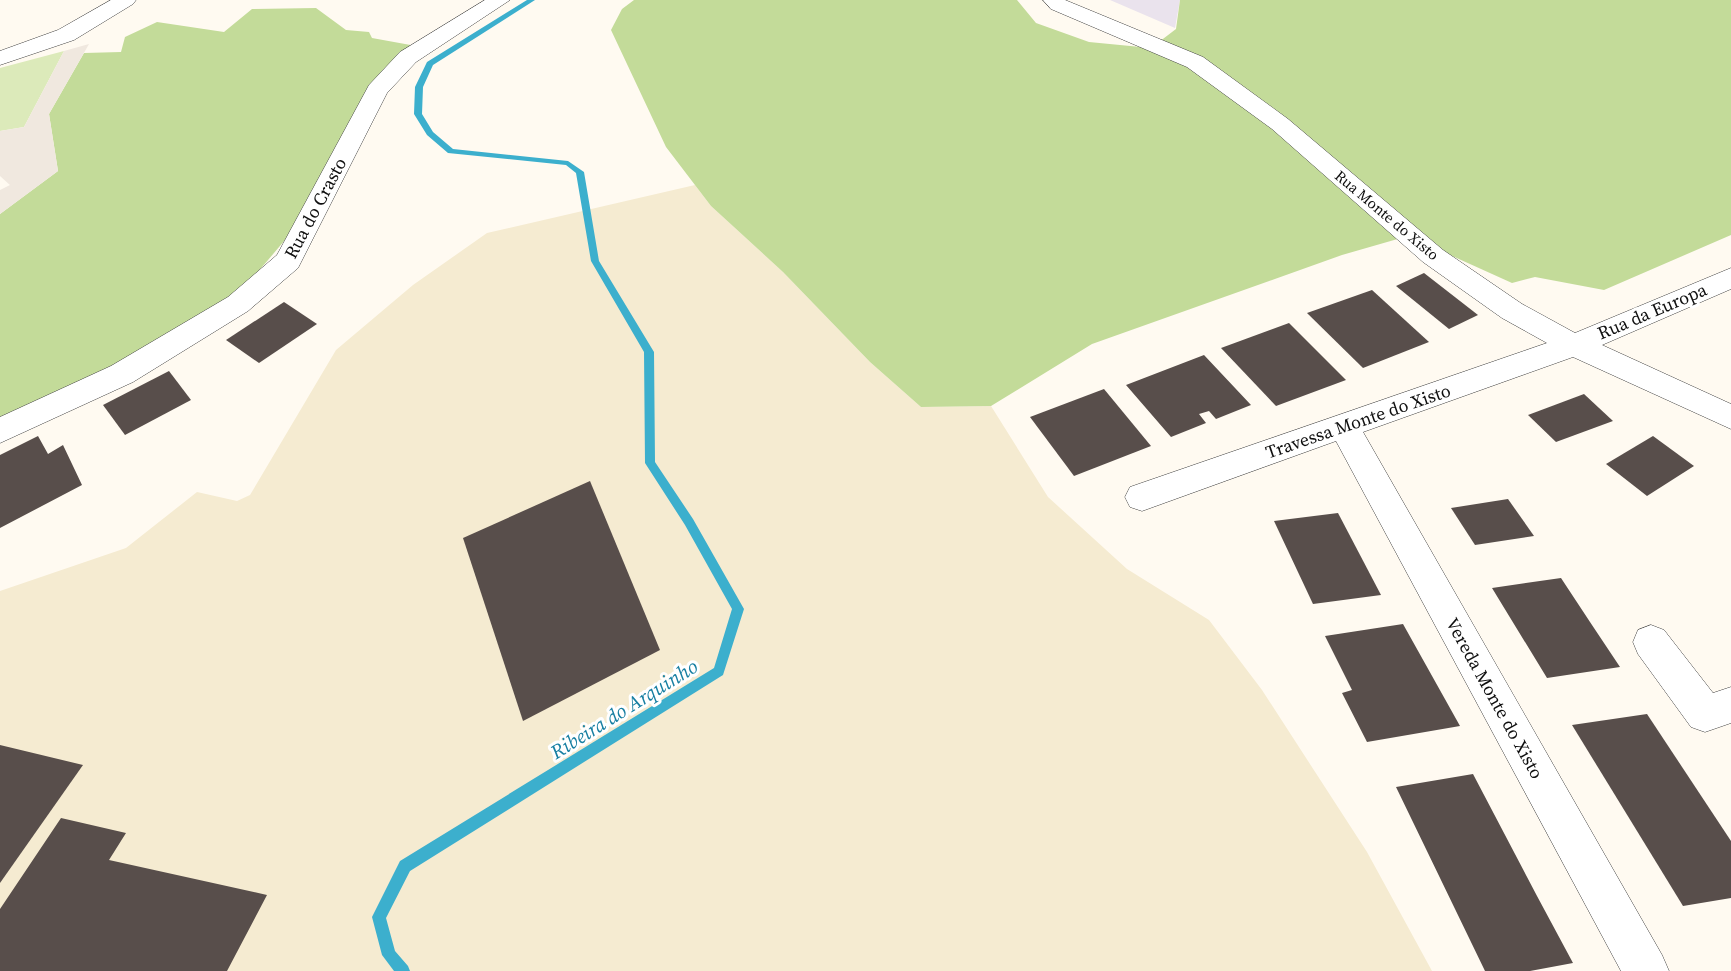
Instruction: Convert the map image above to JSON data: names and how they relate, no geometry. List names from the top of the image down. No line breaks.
{"streets":{"street":["Rua do Crasto","Rua Monte do Xisto","Rua da Europa","Travessa Monte do Xisto","Vereda Monte do Xisto"]},"crossings":[["Rua Monte do Xisto","Rua da Europa"],["Rua Monte do Xisto","Travessa Monte do Xisto"],["Rua da Europa","Travessa Monte do Xisto"],["Travessa Monte do Xisto","Vereda Monte do Xisto"]],"water":["Ribeira do Arquinho"]}
